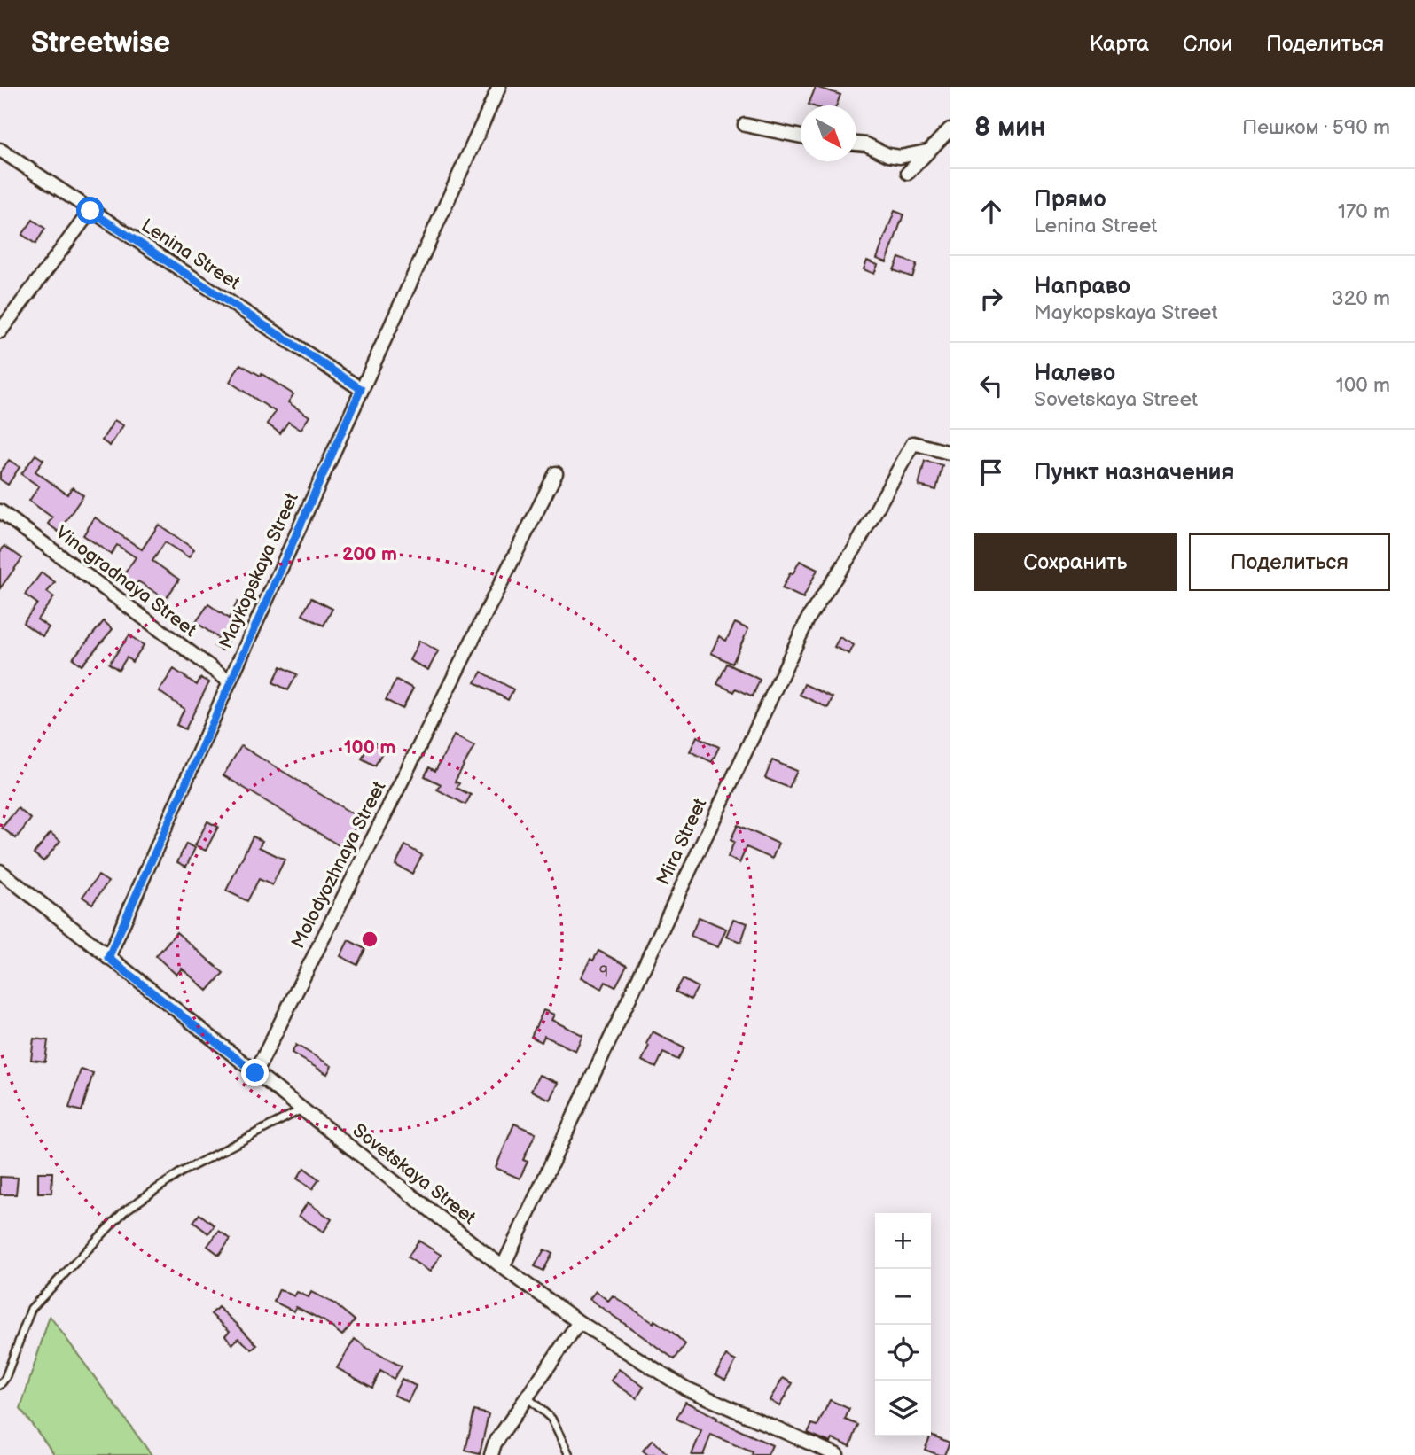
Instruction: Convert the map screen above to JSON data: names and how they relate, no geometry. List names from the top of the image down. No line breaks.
{"streets":{"street":["Lenina Street","Maykopskaya Street","Vinogradnaya Street","Mira Street","Molodyozhnaya Street","Sovetskaya Street"]},"crossings":[["Lenina Street","Maykopskaya Street"],["Maykopskaya Street","Vinogradnaya Street"],["Maykopskaya Street","Sovetskaya Street"],["Mira Street","Sovetskaya Street"],["Molodyozhnaya Street","Sovetskaya Street"]],"house_numbers":["9"],"north":"bottom right","page":{"header":"Streetwise","nav":["Карта","Слои","Поделиться"],"heading":["8 мин","Пешком · 590 m"],"list":[["Прямо","Lenina Street","170 m"],["Направо","Maykopskaya Street","320 m"],["Налево","Sovetskaya Street","100 m"],"Пункт назначения"],"buttons":["Сохранить","Поделиться"],"map_buttons":["+","−"]},"rings":["200 m","100 m"]}
